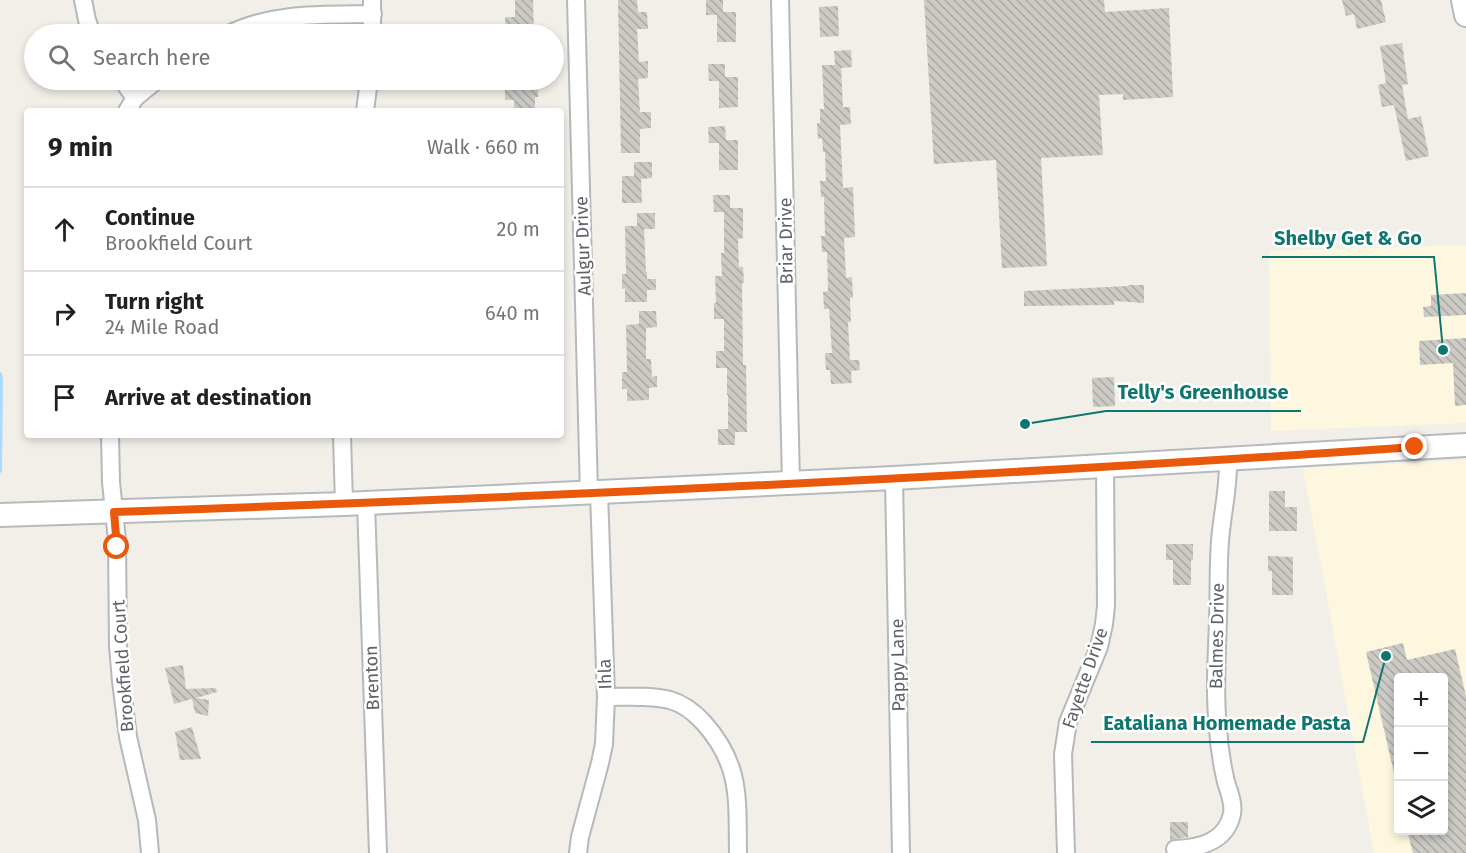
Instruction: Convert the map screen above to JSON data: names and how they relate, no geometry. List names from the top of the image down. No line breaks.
{"streets":{"street":["Briar Drive","Aulgur Drive","Balmes Drive","Pappy Lane","Brookfield Court","Ihla","Brenton","Fayette Drive"]},"crossings":[["Aulgur Drive","Ihla"]],"places":["Shelby Get & Go","Telly's Greenhouse","Eataliana Homemade Pasta"],"page":{"search":"Search here","heading":["9 min","Walk · 660 m"],"list":[["Continue","Brookfield Court","20 m"],["Turn right","24 Mile Road","640 m"],"Arrive at destination"],"map_buttons":["+","−"]}}
